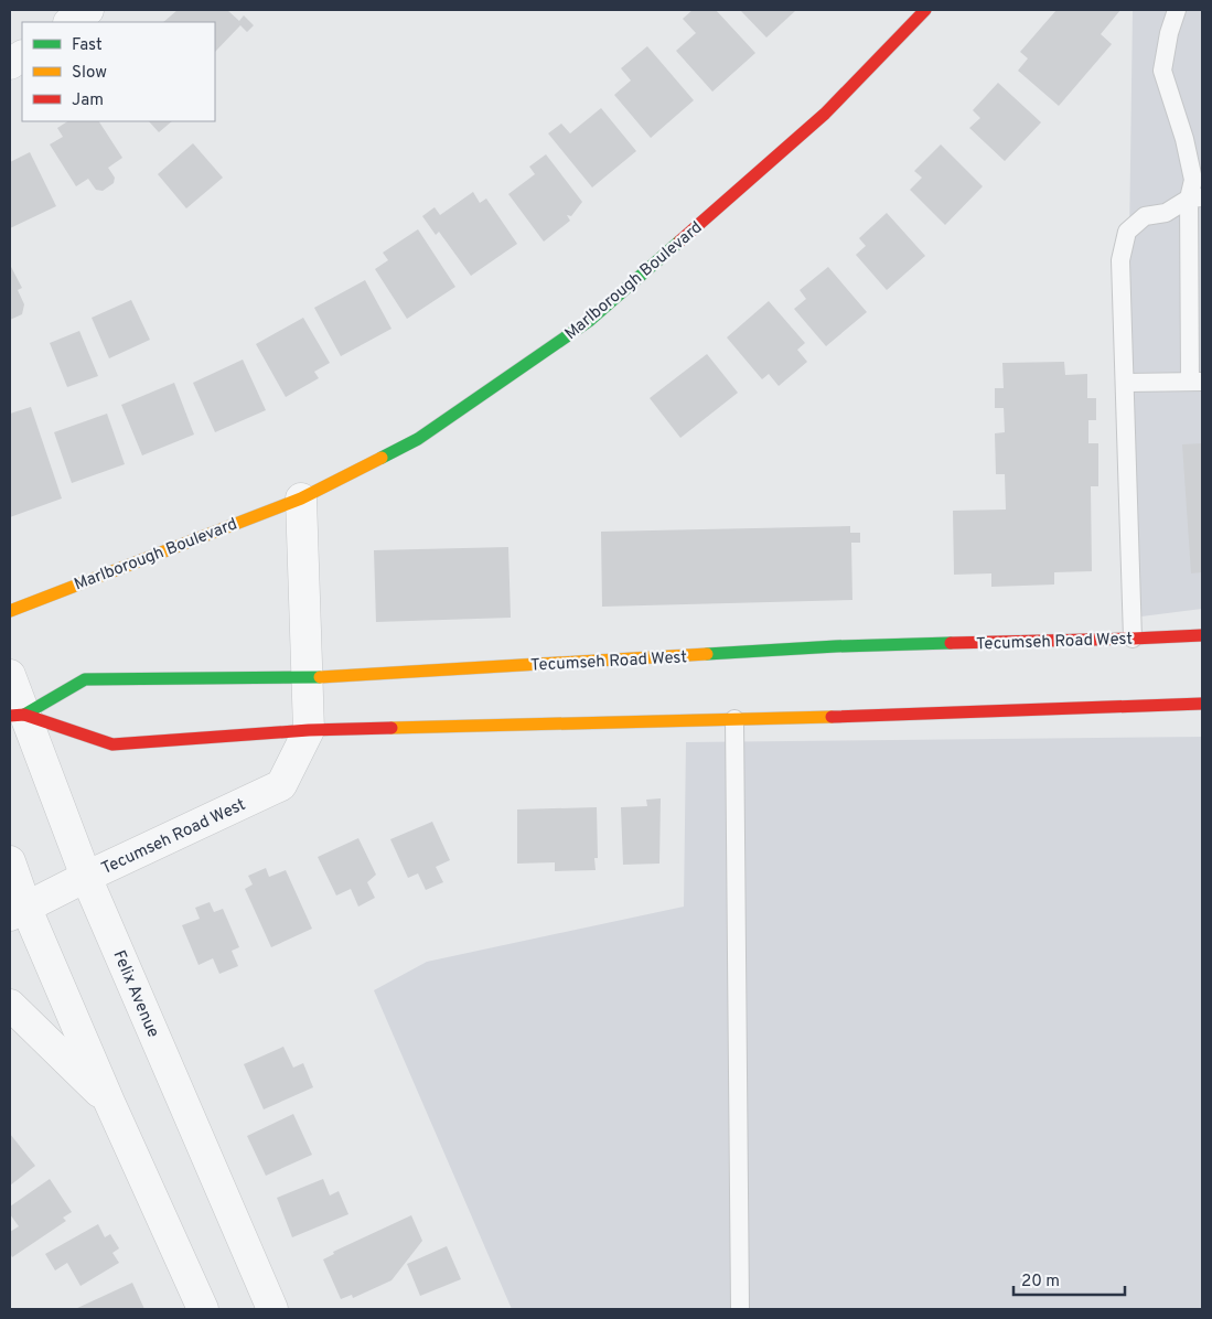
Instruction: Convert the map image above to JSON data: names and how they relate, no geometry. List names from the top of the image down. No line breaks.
{"streets":{"main road":["Marlborough Boulevard","Tecumseh Road West"],"street":["Felix Avenue"]},"crossings":[["Tecumseh Road West","Felix Avenue"]],"legend":["Fast","Slow","Jam"],"scale_bar":"20 m"}
